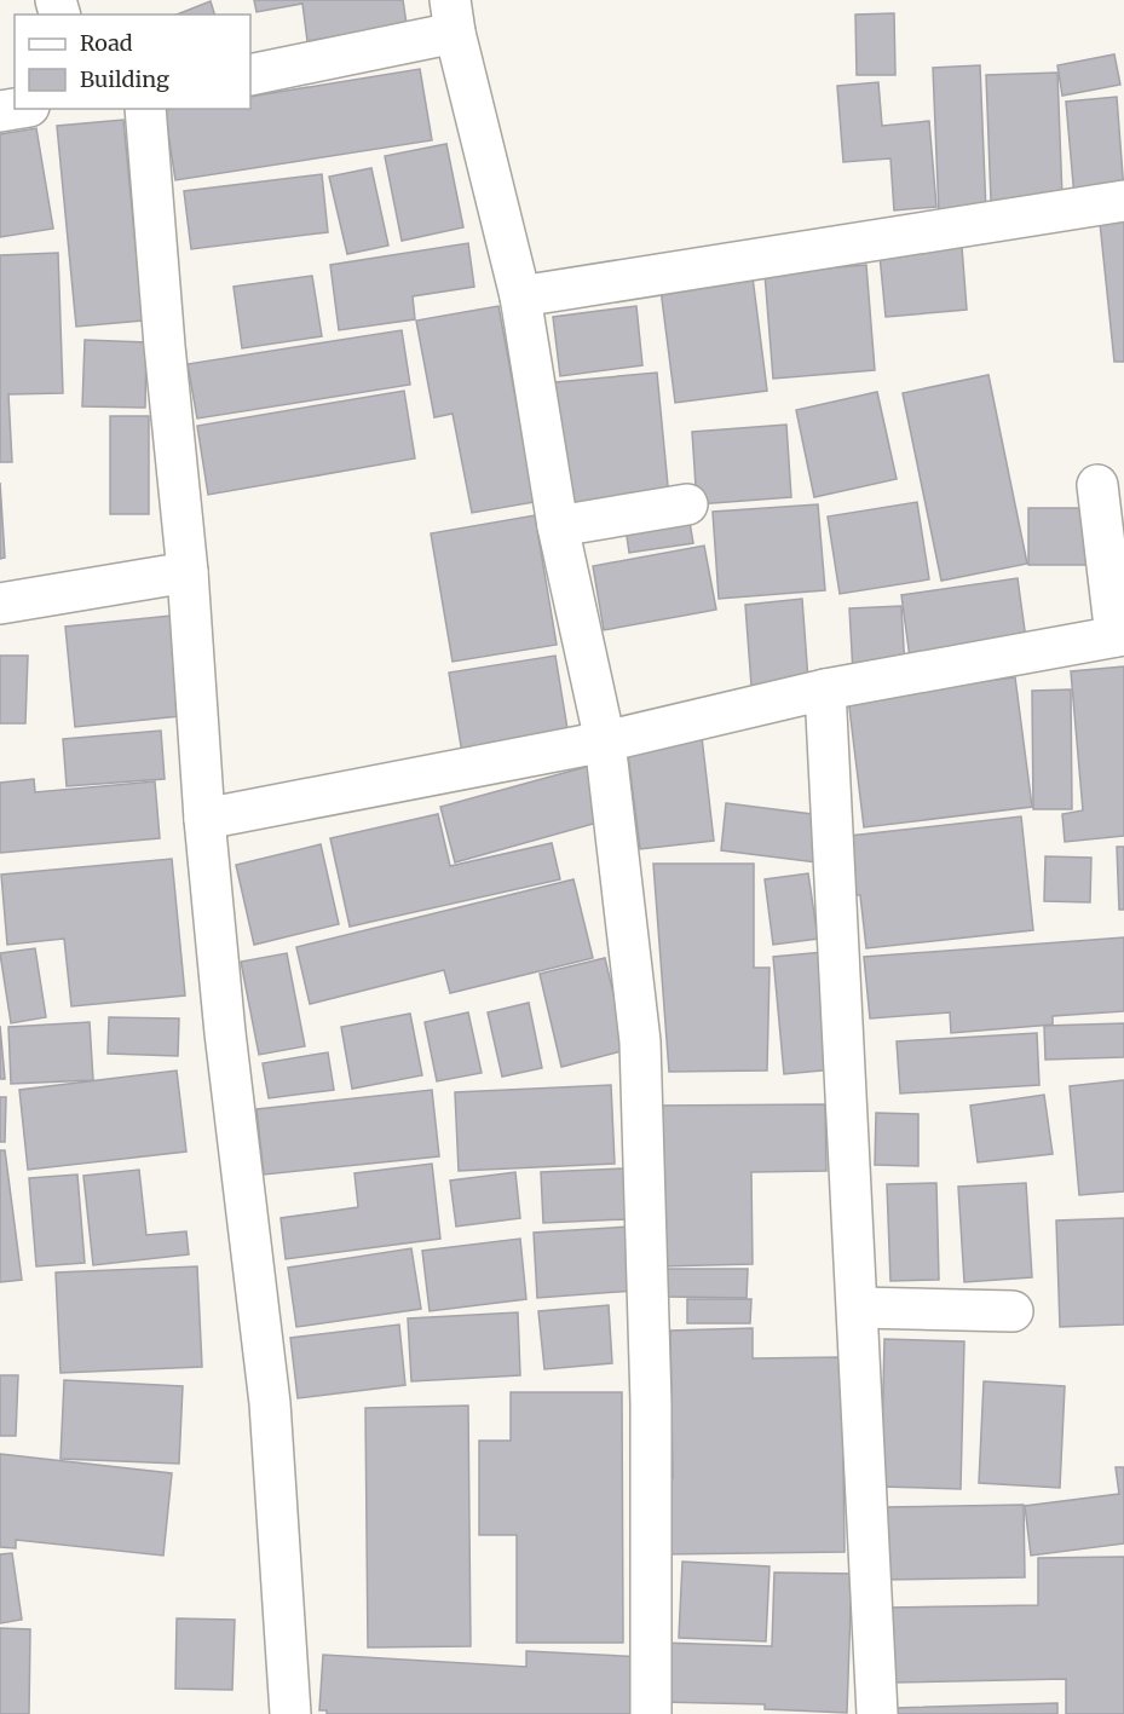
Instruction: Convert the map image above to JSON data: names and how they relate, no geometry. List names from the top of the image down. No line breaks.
{"legend":["Road","Building"]}
